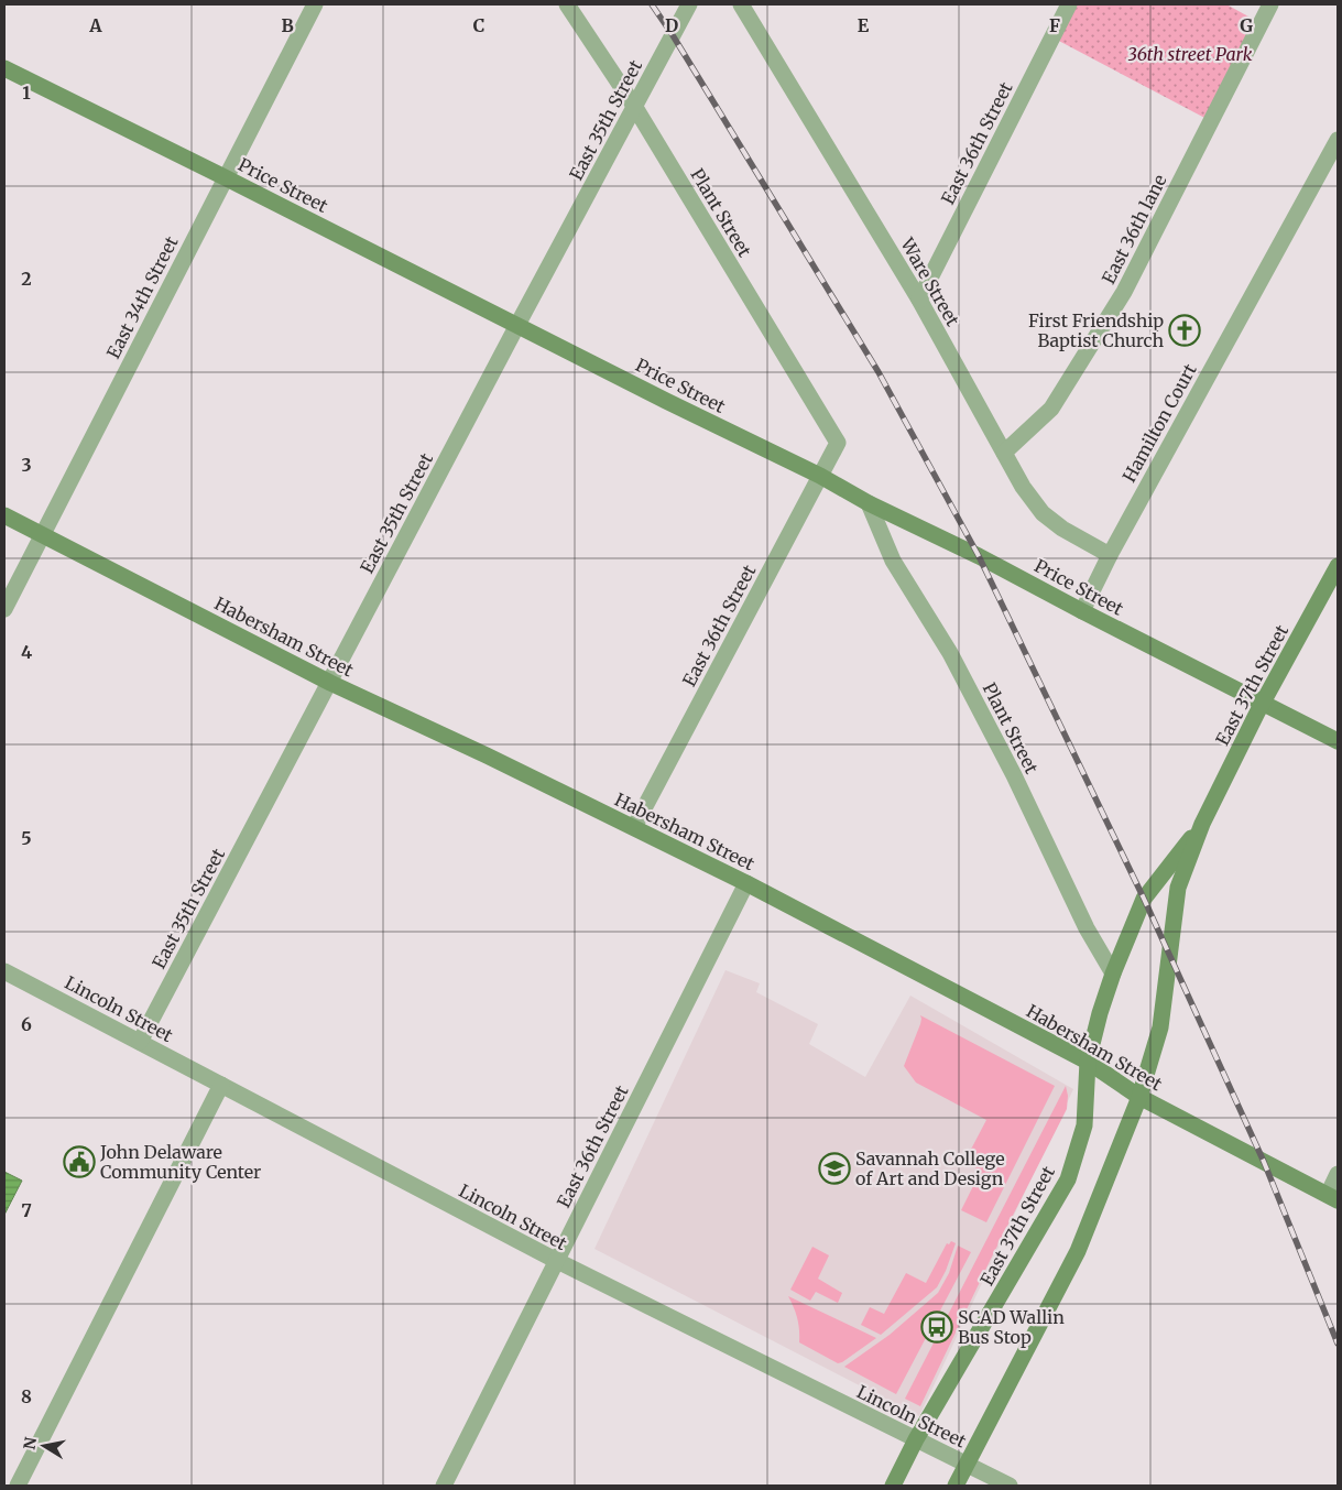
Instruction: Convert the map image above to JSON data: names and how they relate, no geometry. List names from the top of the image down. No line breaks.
{"streets":{"main road":["Price Street","Habersham Street","East 37th Street"],"street":["East 35th Street","East 36th Street","Plant Street","East 36th lane","Ware Street","East 34th Street","Hamilton Court","Lincoln Street"]},"crossings":[["East 35th Street","Price Street"],["East 35th Street","Plant Street"],["East 35th Street","Habersham Street"],["East 35th Street","Lincoln Street"],["East 36th Street","Price Street"],["East 36th Street","Plant Street"],["East 36th Street","Ware Street"],["East 36th Street","Habersham Street"],["East 36th Street","Lincoln Street"],["Price Street","Plant Street"],["Price Street","East 34th Street"],["Price Street","Hamilton Court"],["Price Street","East 37th Street"],["Plant Street","East 37th Street"],["East 36th lane","Ware Street"],["Ware Street","Hamilton Court"],["East 34th Street","Habersham Street"],["Habersham Street","East 37th Street"],["East 37th Street","Lincoln Street"]],"parks":["36th street Park"],"places":{"church":["First Friendship Baptist Church"],"public building":["John Delaware Community Center"],"school or university":["Savannah College of Art and Design"],"bus stop":["SCAD Wallin Bus Stop"]},"north":"left","grid":{"columns":["A","B","C","D","E","F","G"],"rows":["1","2","3","4","5","6","7","8"]}}
